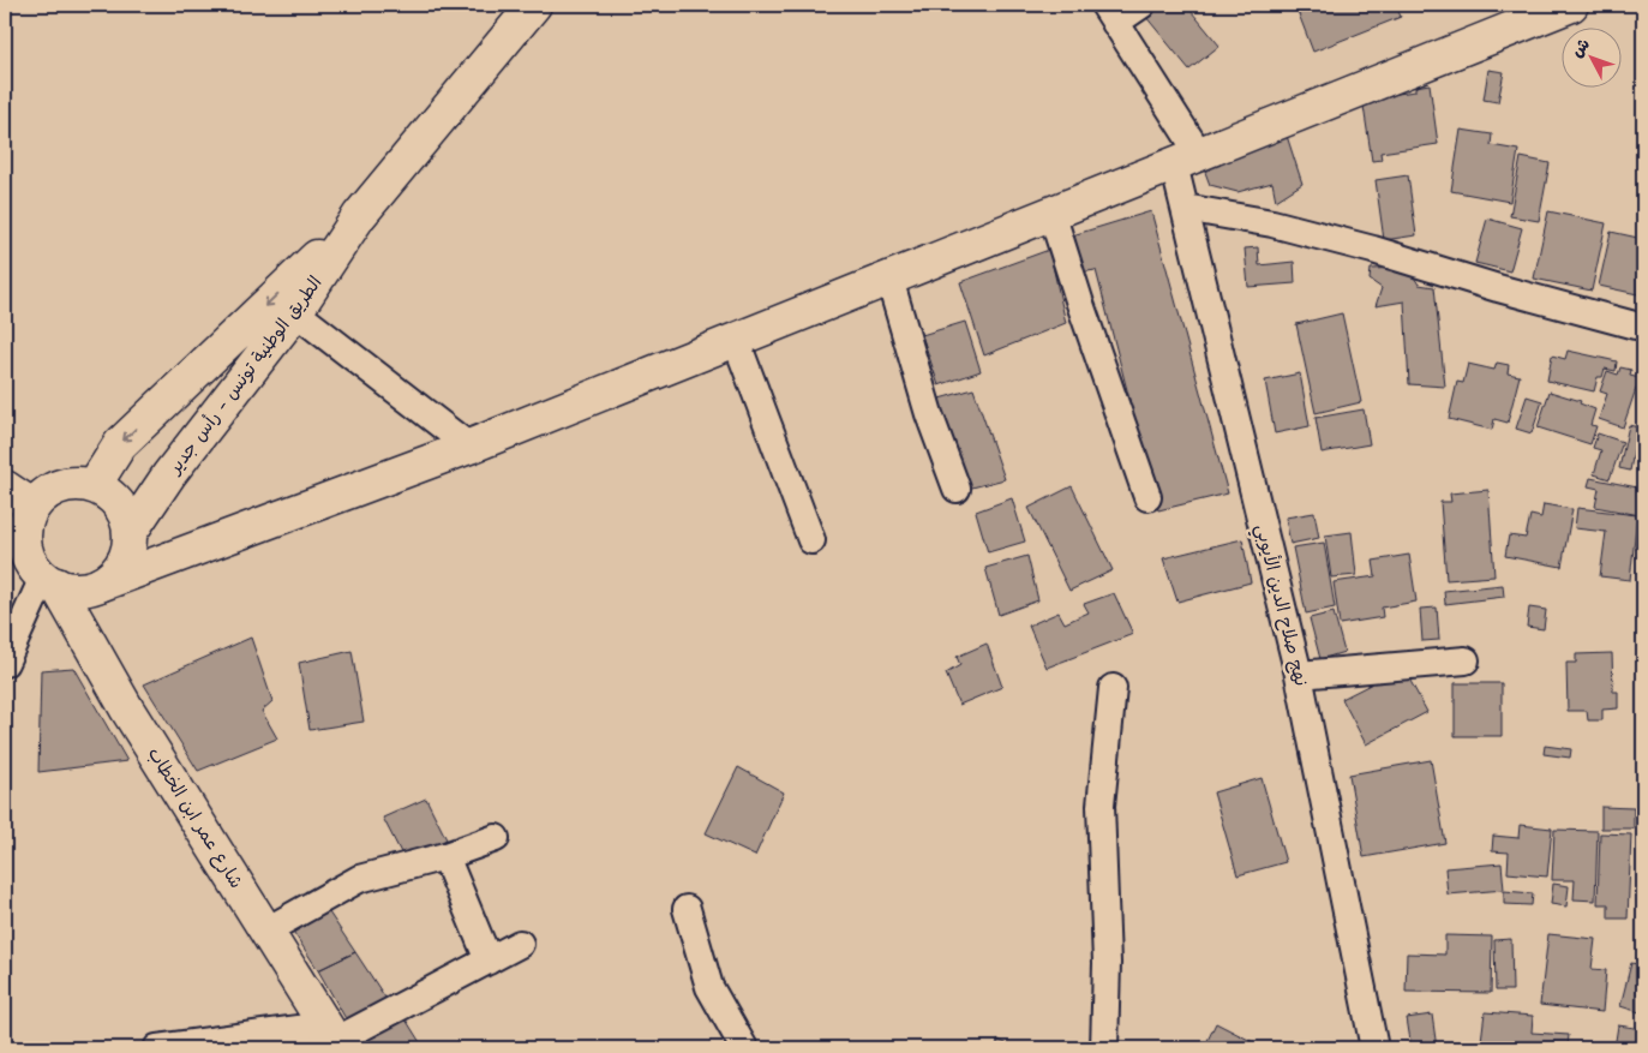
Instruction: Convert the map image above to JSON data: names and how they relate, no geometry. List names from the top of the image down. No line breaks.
{"streets":{"main road":["الطريق الوطنية تونس - رأس جدير","شارع عمر ابن الخطاب"],"street":["نهج صلاح الدين الأيوبي"]},"crossings":[["الطريق الوطنية تونس - رأس جدير","شارع عمر ابن الخطاب"]],"north":"top left"}
